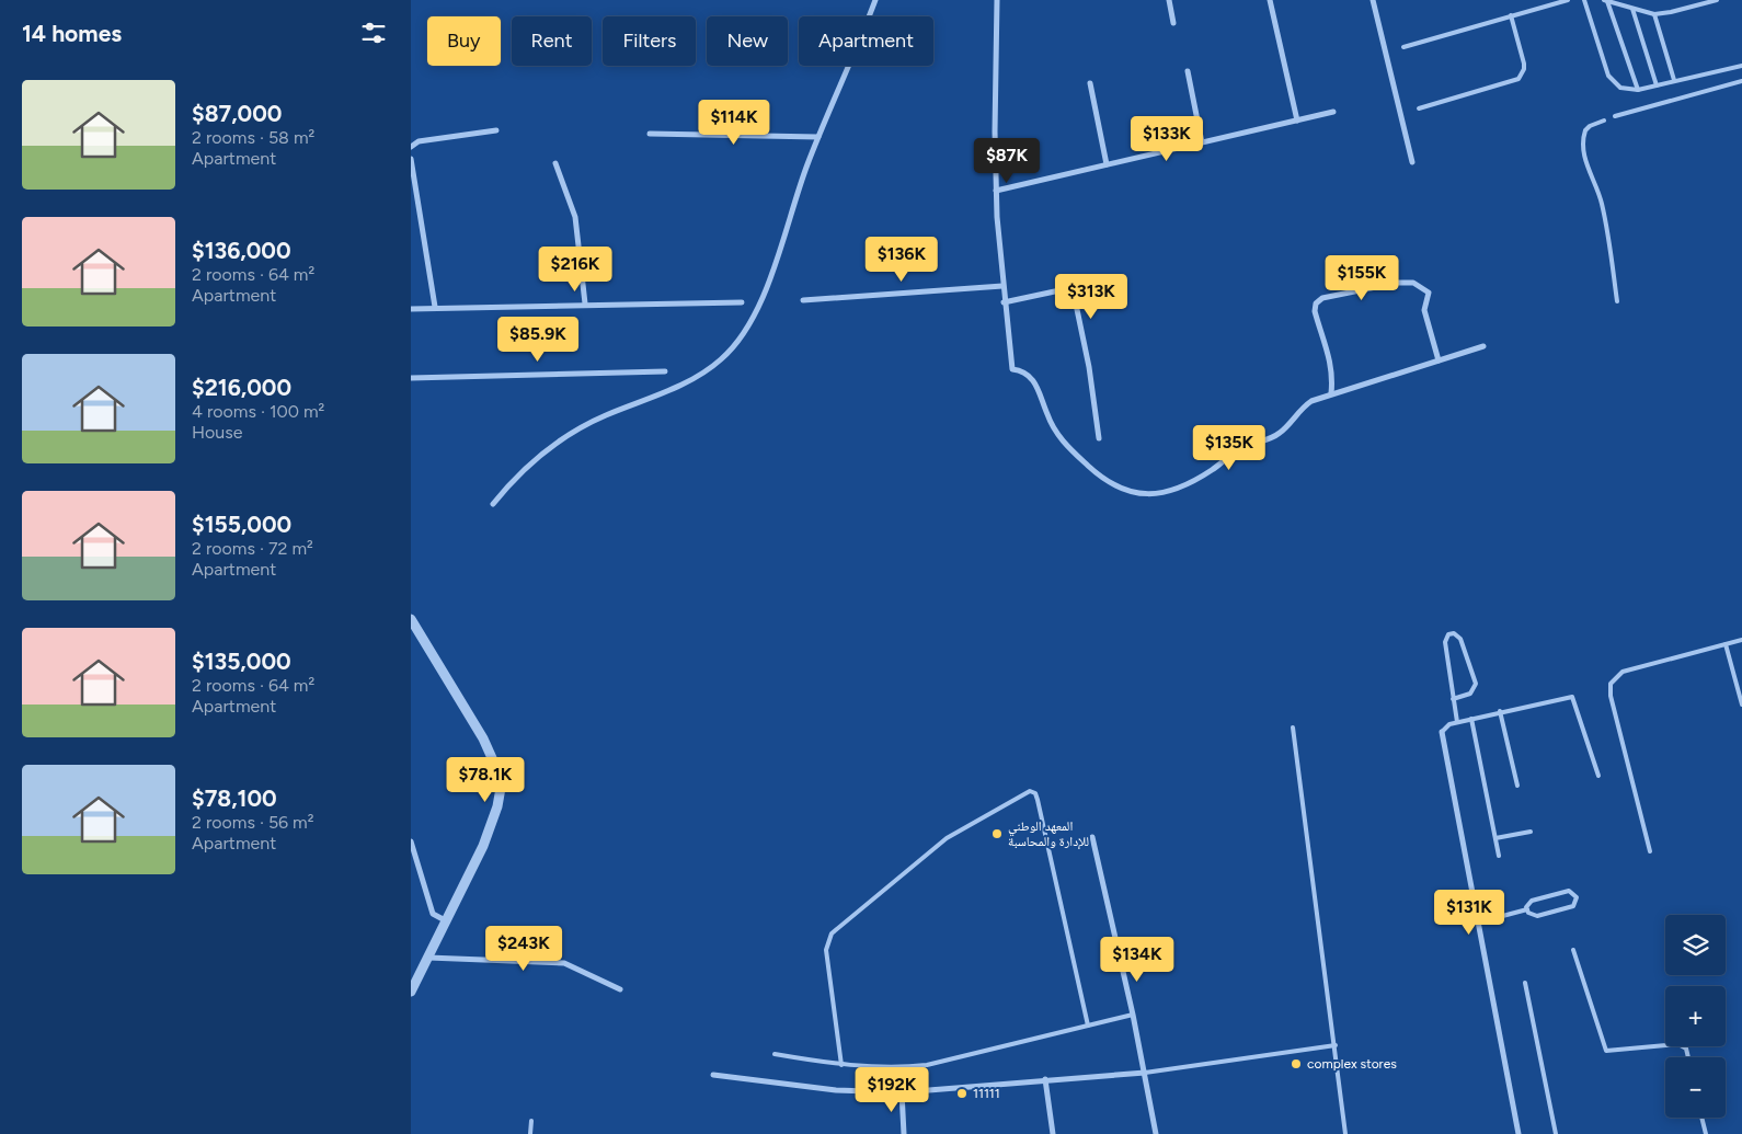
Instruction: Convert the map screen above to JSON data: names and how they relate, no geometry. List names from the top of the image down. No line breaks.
{"places":["المعهد الوطني للإدارة والمحاسبة","complex stores","11111"],"page":{"heading":"14 homes","chip":["Buy","Rent","Filters","New","Apartment"],"list":[{"name":"$87,000","note":"2 rooms · 58 m² · Apartment"},{"name":"$136,000","note":"2 rooms · 64 m² · Apartment"},{"name":"$216,000","note":"4 rooms · 100 m² · House"},{"name":"$155,000","note":"2 rooms · 72 m² · Apartment"},{"name":"$135,000","note":"2 rooms · 64 m² · Apartment"},{"name":"$78,100","note":"2 rooms · 56 m² · Apartment"}],"price":["$114K","$133K","$87K","$136K","$216K","$155K","$313K","$85.9K","$135K","$78.1K","$131K","$243K","$134K","$192K"],"map_buttons":["+","−"]}}
